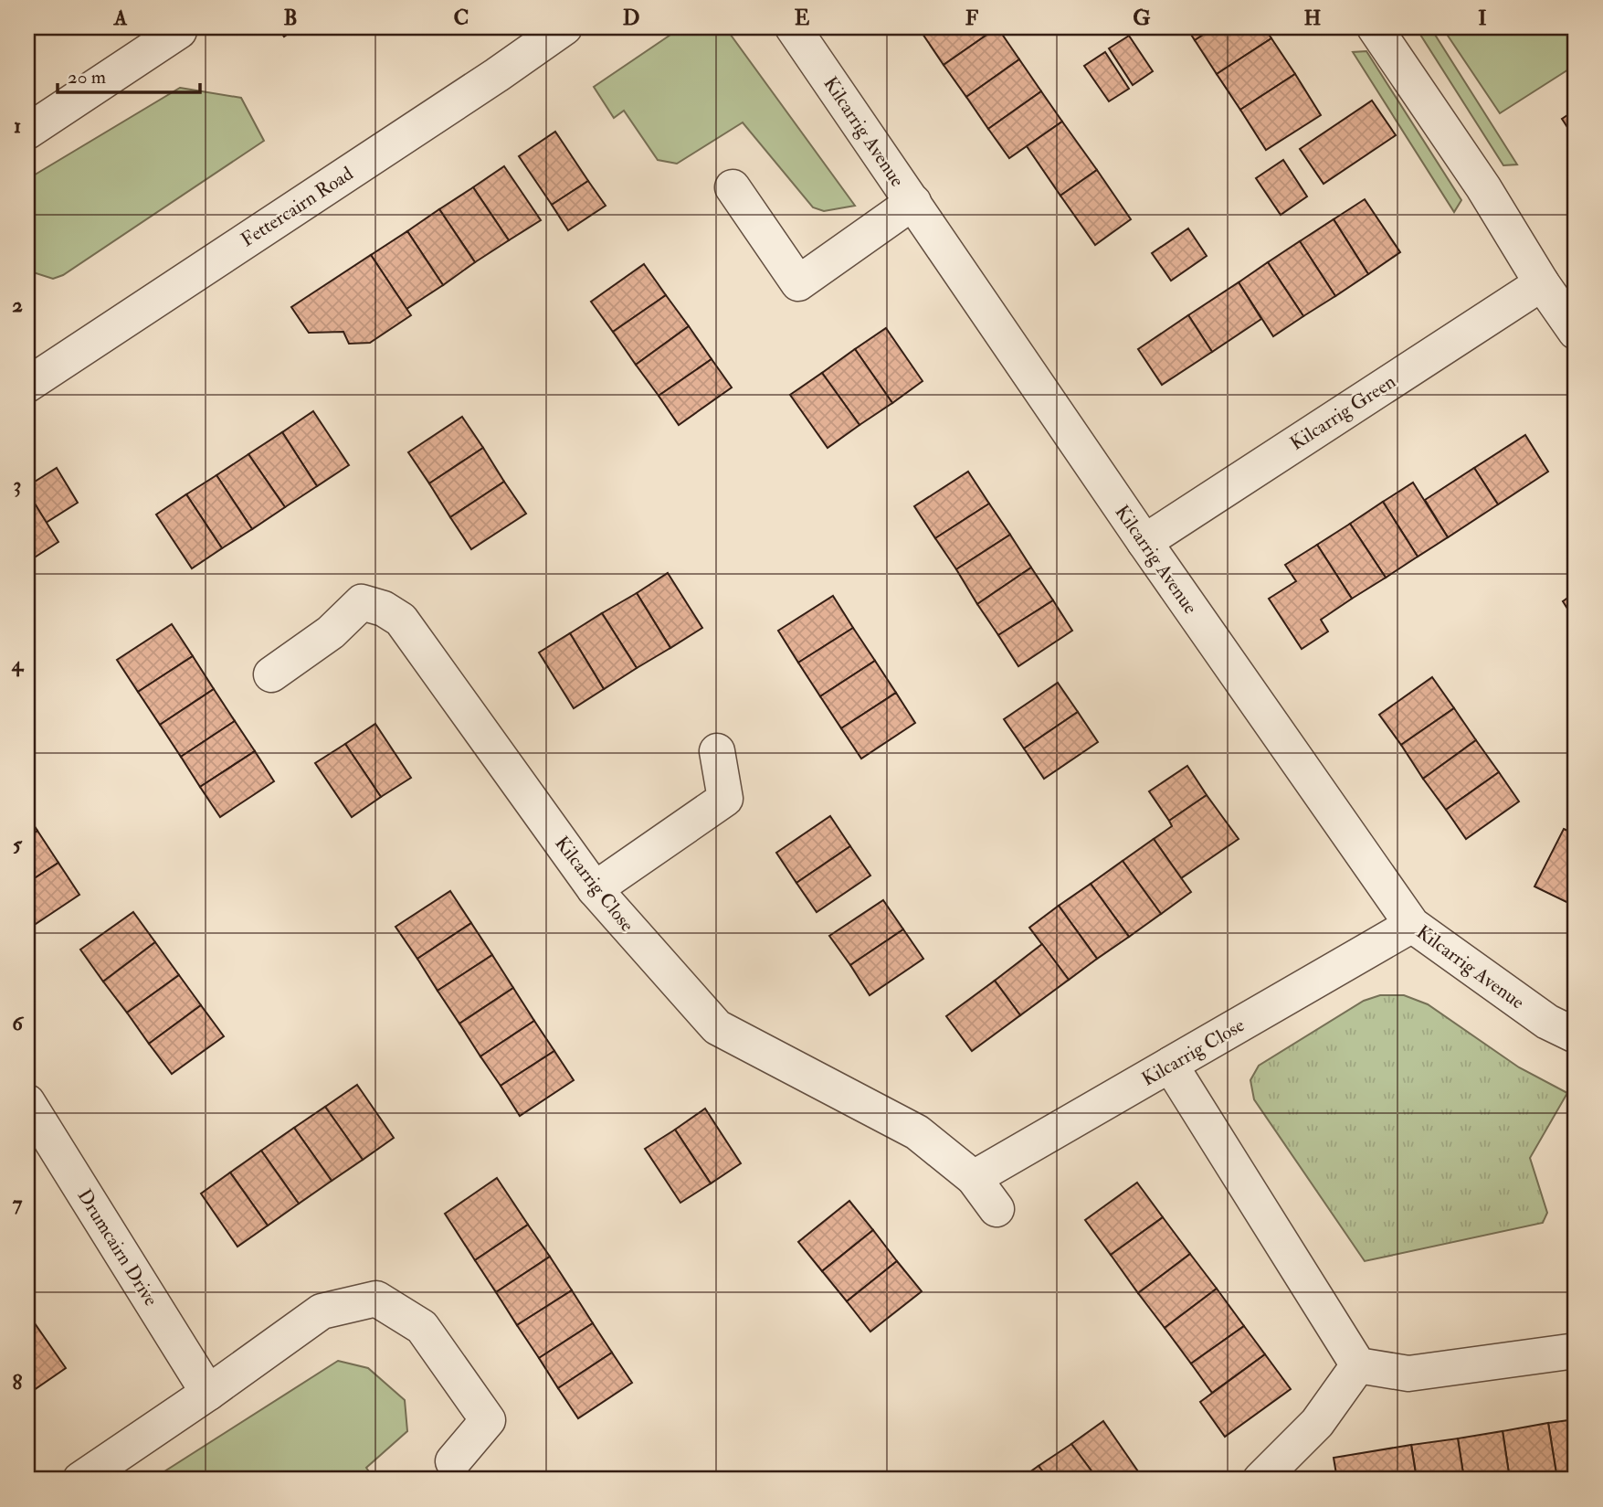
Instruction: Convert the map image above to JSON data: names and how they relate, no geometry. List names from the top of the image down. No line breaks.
{"streets":{"street":["Kilcarrig Avenue","Fettercairn Road","Kilcarrig Green","Kilcarrig Close","Drumcairn Drive"]},"crossings":[["Kilcarrig Avenue","Kilcarrig Green"],["Kilcarrig Avenue","Kilcarrig Close"]],"scale_bar":"20 m","grid":{"columns":["A","B","C","D","E","F","G","H","I"],"rows":["1","2","3","4","5","6","7","8"]}}
